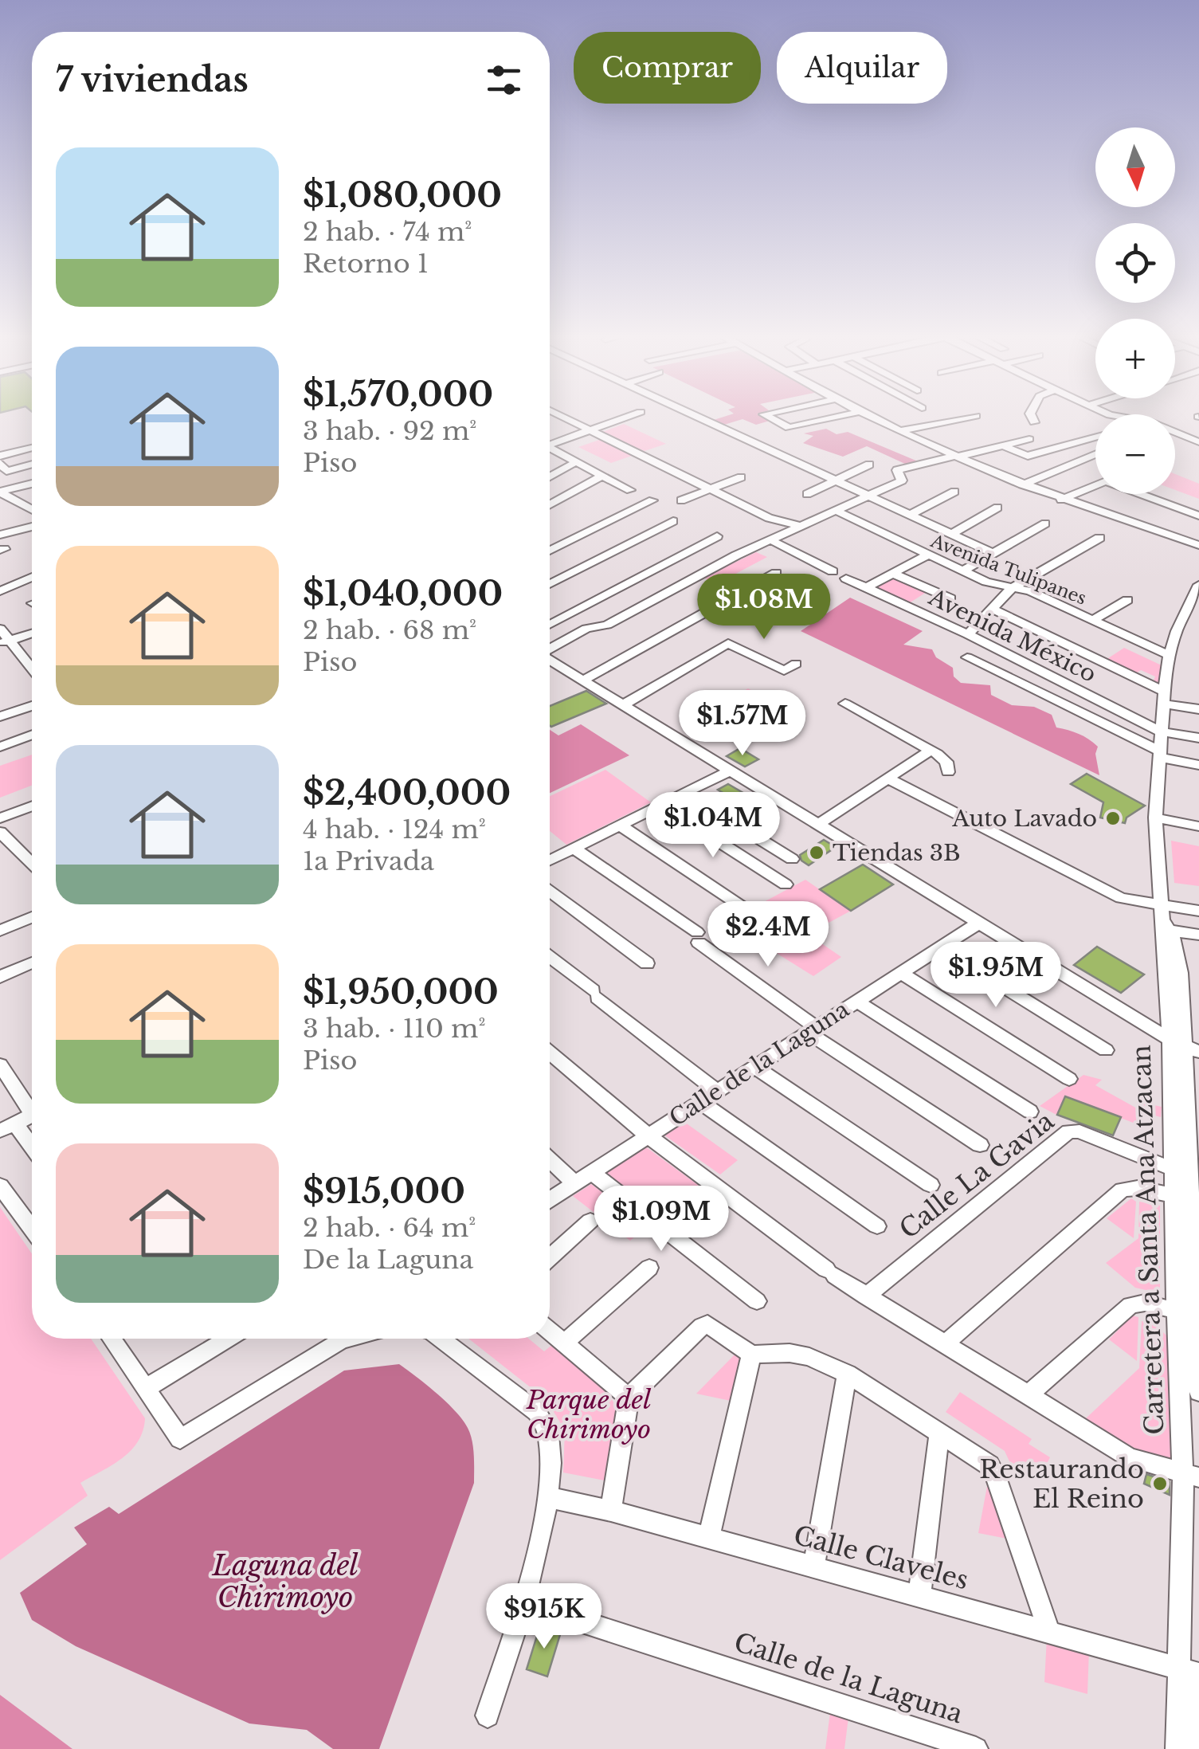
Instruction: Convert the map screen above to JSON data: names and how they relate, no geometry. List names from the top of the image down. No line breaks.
{"streets":{"street":["Avenida Tulipanes","Avenida México","Calle de la Laguna","Calle La Gavia","Carretera a Santa Ana Atzacan","Calle Claveles"]},"crossings":[["Avenida Tulipanes","Carretera a Santa Ana Atzacan"],["Avenida México","Carretera a Santa Ana Atzacan"],["Calle La Gavia","Carretera a Santa Ana Atzacan"],["Carretera a Santa Ana Atzacan","Calle Claveles"]],"water":["Laguna del Chirimoyo"],"parks":["Parque del Chirimoyo"],"places":["Auto Lavado","Tiendas 3B","Restaurando El Reino"],"north":"bottom","page":{"chip":["Comprar","Alquilar"],"heading":"7 viviendas","map_buttons":["+","−"],"list":[{"name":"$1,080,000","note":"2 hab. · 74 m² · Retorno 1"},{"name":"$1,570,000","note":"3 hab. · 92 m² · Piso"},{"name":"$1,040,000","note":"2 hab. · 68 m² · Piso"},{"name":"$2,400,000","note":"4 hab. · 124 m² · 1a Privada"},{"name":"$1,950,000","note":"3 hab. · 110 m² · Piso"},{"name":"$915,000","note":"2 hab. · 64 m² · De la Laguna"}],"price":["$1.08M","$1.57M","$1.04M","$2.4M","$1.95M","$1.09M","$915K"]}}
